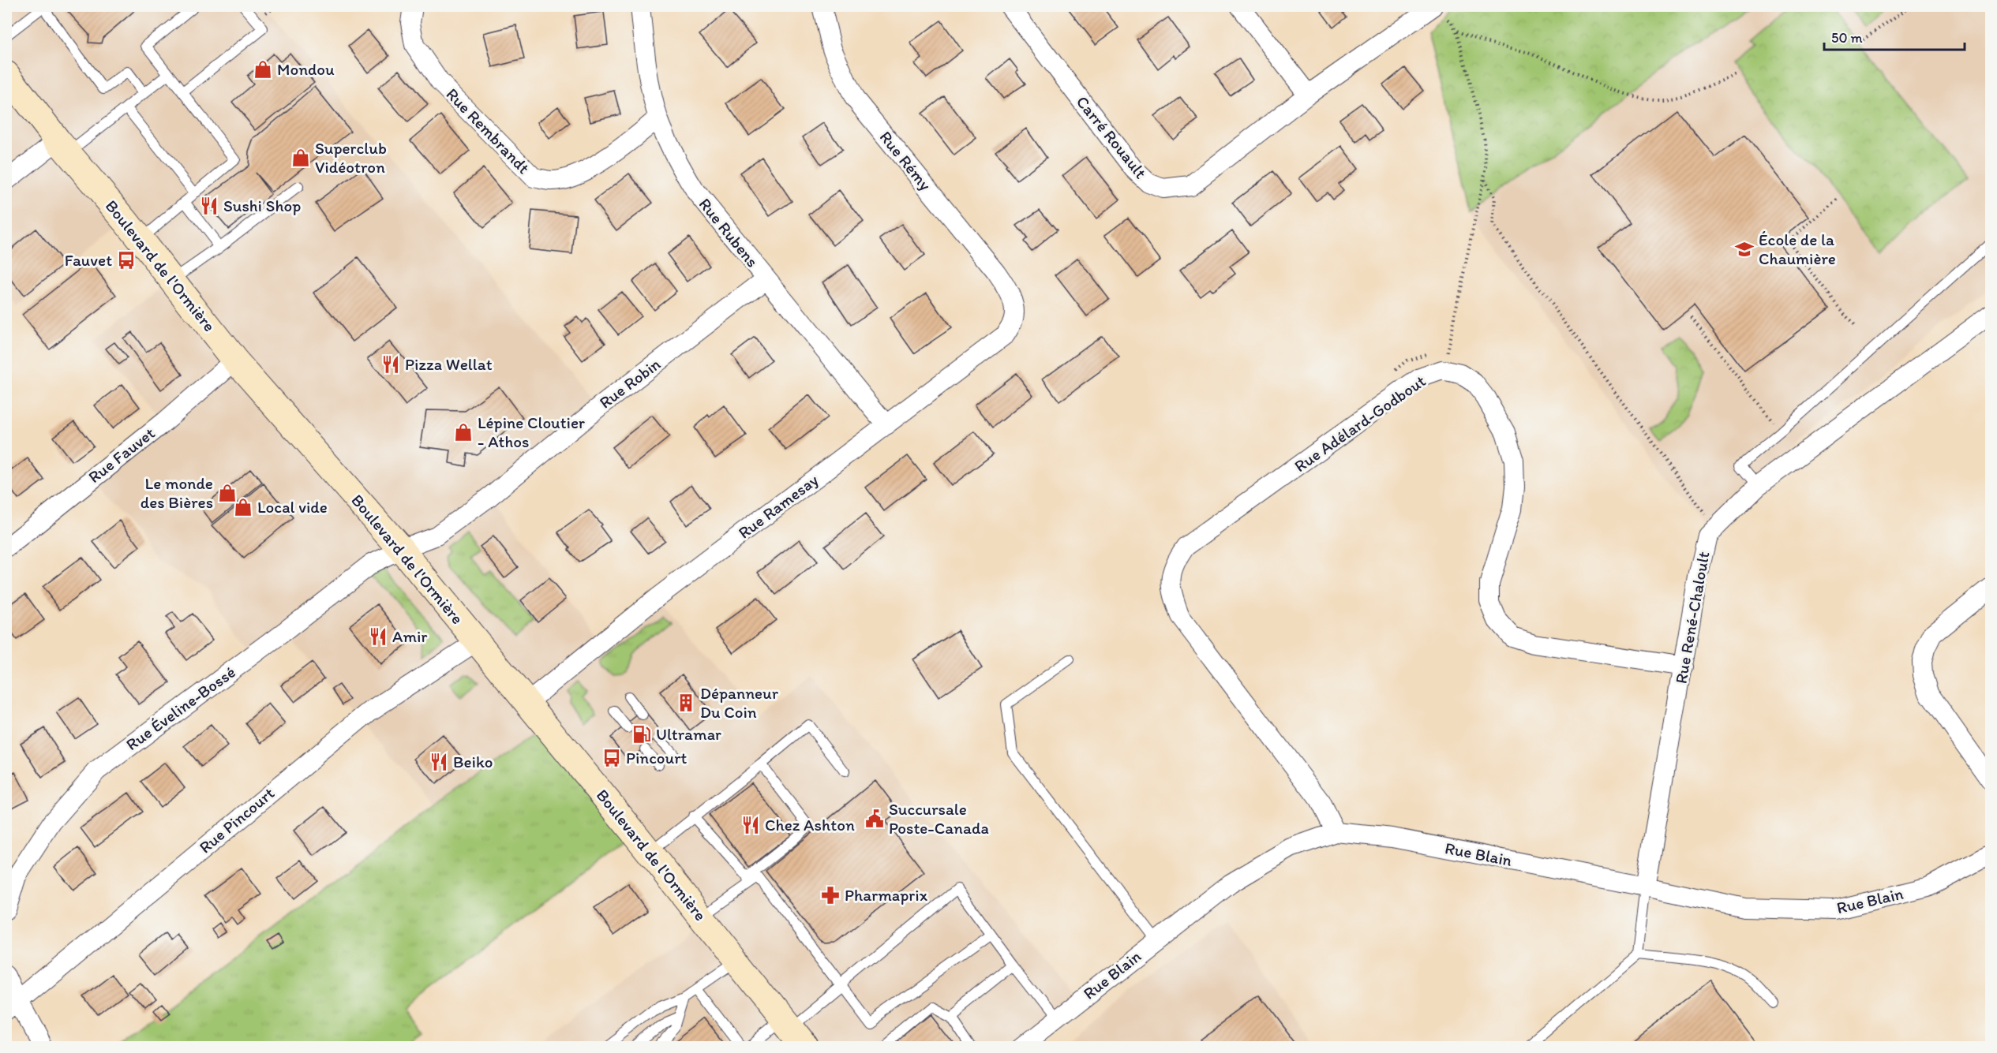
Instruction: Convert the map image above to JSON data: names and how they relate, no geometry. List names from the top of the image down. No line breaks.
{"streets":{"main road":["Boulevard de l'Ormière"],"street":["Rue Rembrandt","Carré Rouault","Rue Rémy","Rue Rubens","Rue Robin","Rue Adélard-Godbout","Rue Fauvet","Rue Ramesay","Rue René-Chaloult","Rue Éveline-Bossé","Rue Pincourt","Rue Blain"]},"crossings":[["Rue Rembrandt","Rue Rubens"],["Rue Rémy","Rue Ramesay"],["Rue Rubens","Rue Robin"],["Rue Rubens","Rue Ramesay"],["Boulevard de l'Ormière","Rue Robin"],["Boulevard de l'Ormière","Rue Fauvet"],["Boulevard de l'Ormière","Rue Ramesay"],["Boulevard de l'Ormière","Rue Éveline-Bossé"],["Boulevard de l'Ormière","Rue Pincourt"],["Rue Robin","Rue Éveline-Bossé"],["Rue Adélard-Godbout","Rue René-Chaloult"],["Rue Adélard-Godbout","Rue Blain"],["Rue René-Chaloult","Rue Blain"]],"places":{"shop":["Mondou","Superclub Vidéotron","Lépine Cloutier - Athos","Le monde des Bières","Local vide"],"restaurant":["Sushi Shop","Pizza Wellat","Amir","Beiko","Chez Ashton"],"school or university":["École de la Chaumière"],"bus stop":["Fauvet","Pincourt"],"building":["Dépanneur Du Coin"],"fuel station":["Ultramar"],"public building":["Succursale Poste-Canada"],"pharmacy":["Pharmaprix"]},"scale_bar":"50 m"}
